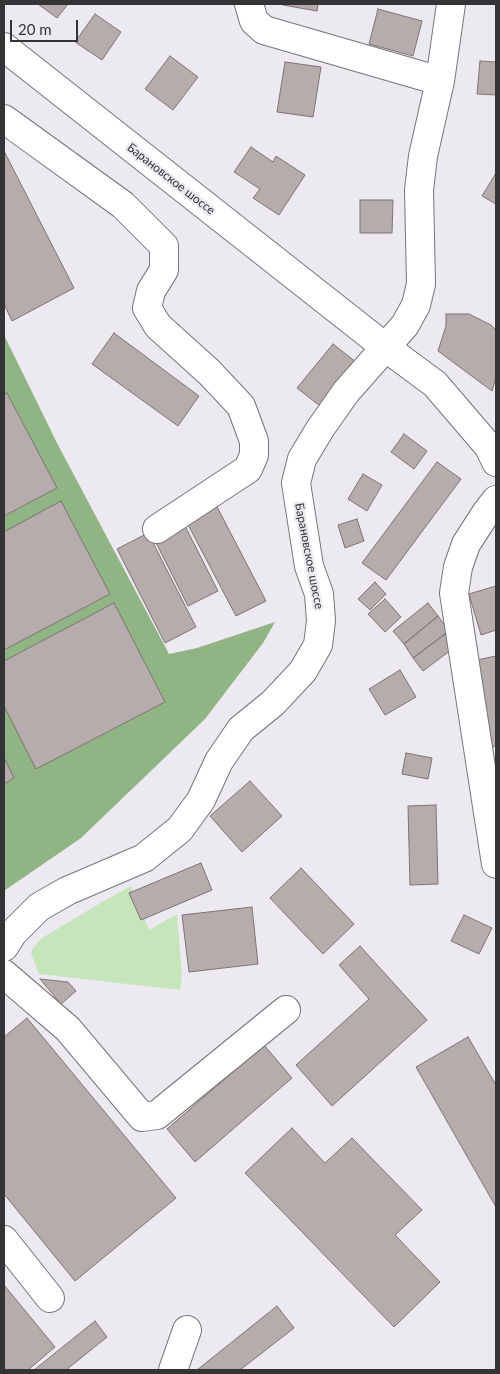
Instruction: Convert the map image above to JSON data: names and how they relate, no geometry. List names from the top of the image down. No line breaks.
{"streets":{"street":["Барановское шоссе"]},"scale_bar":"20 m"}
